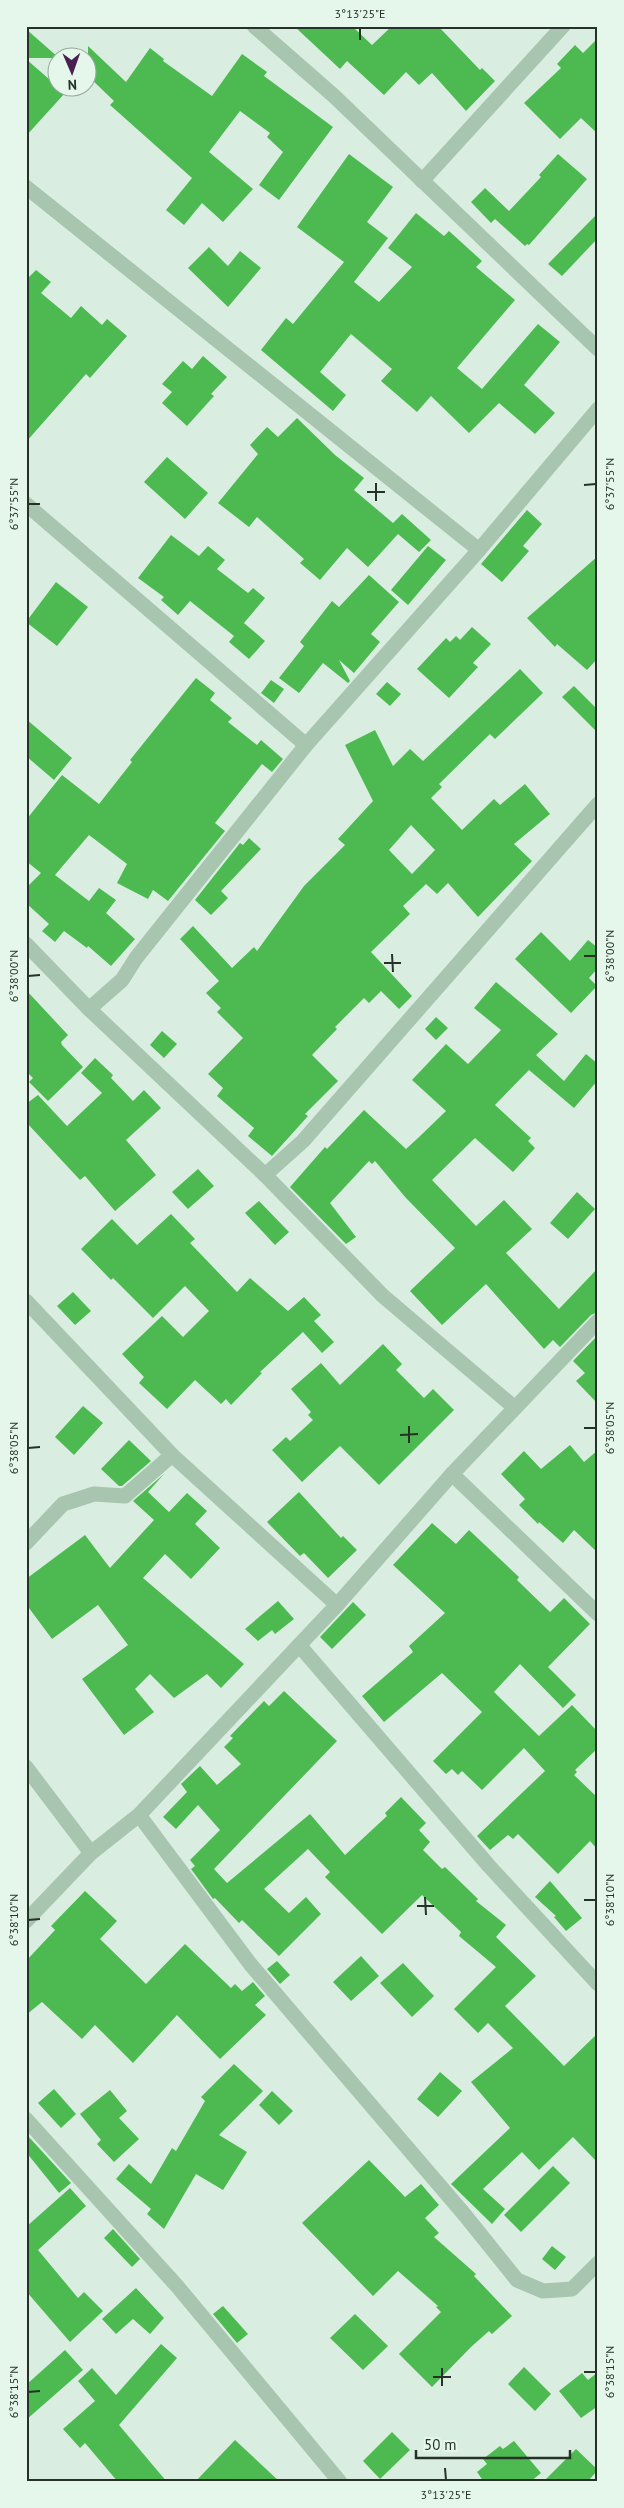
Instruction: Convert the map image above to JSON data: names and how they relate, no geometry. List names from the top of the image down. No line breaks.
{"scale_bar":"50 m","north":"bottom","coordinates":["3°13'25\"E","6°37'55\"N","6°38'00\"N","6°38'05\"N","6°38'10\"N","6°38'15\"N"]}
